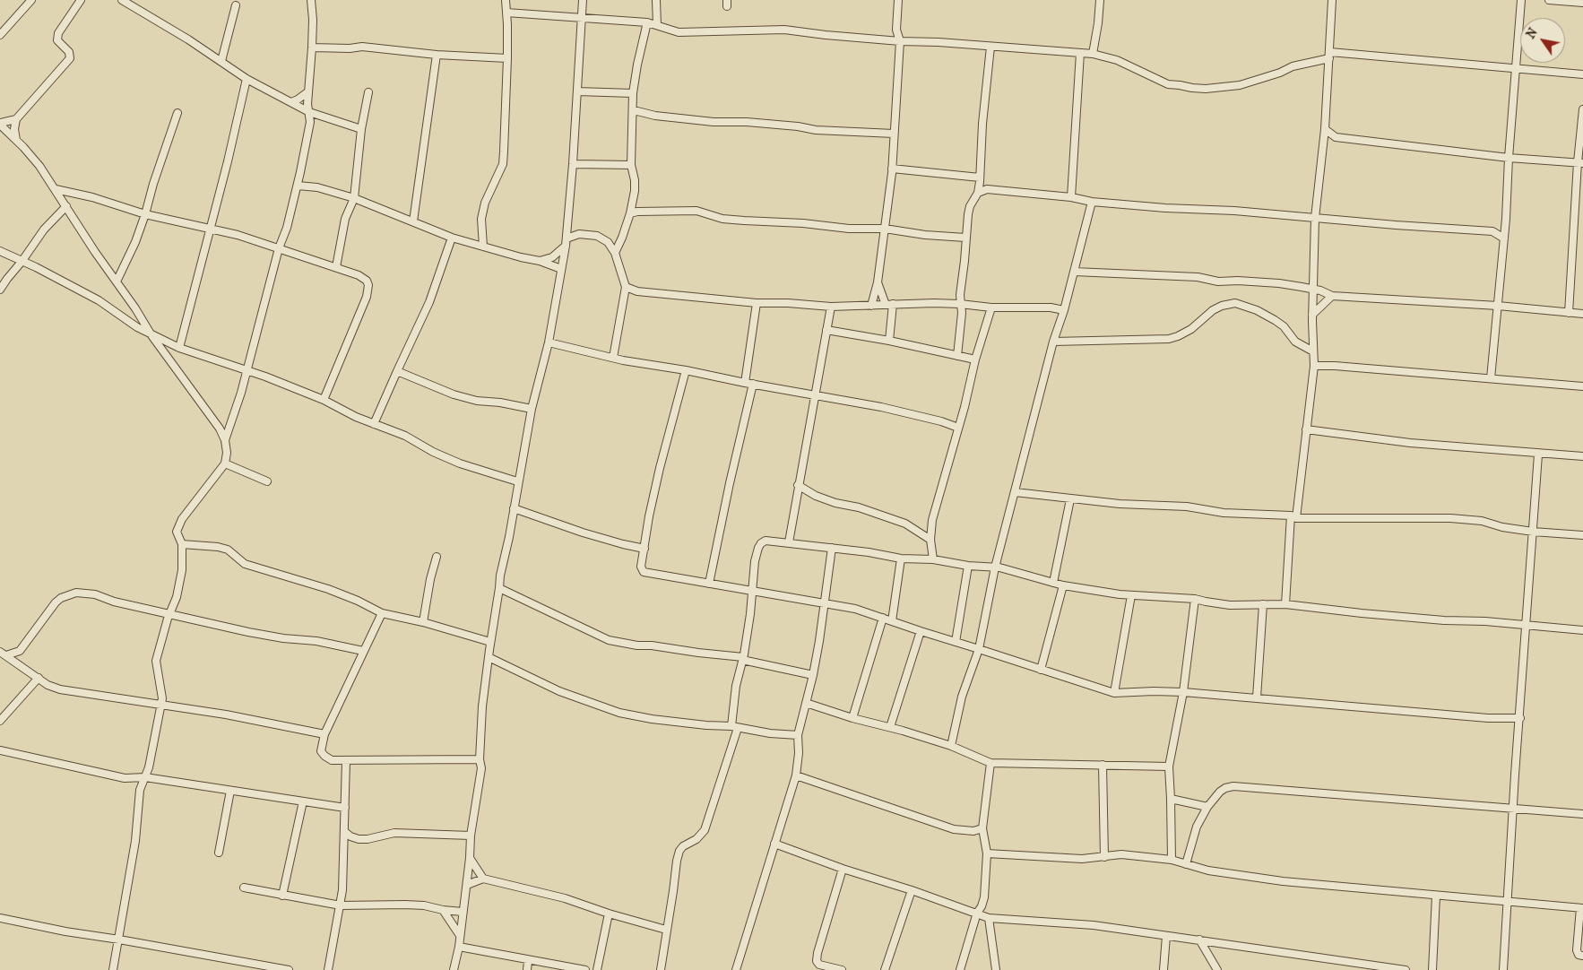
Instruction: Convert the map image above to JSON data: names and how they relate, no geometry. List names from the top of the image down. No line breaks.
{"north":"top left"}
